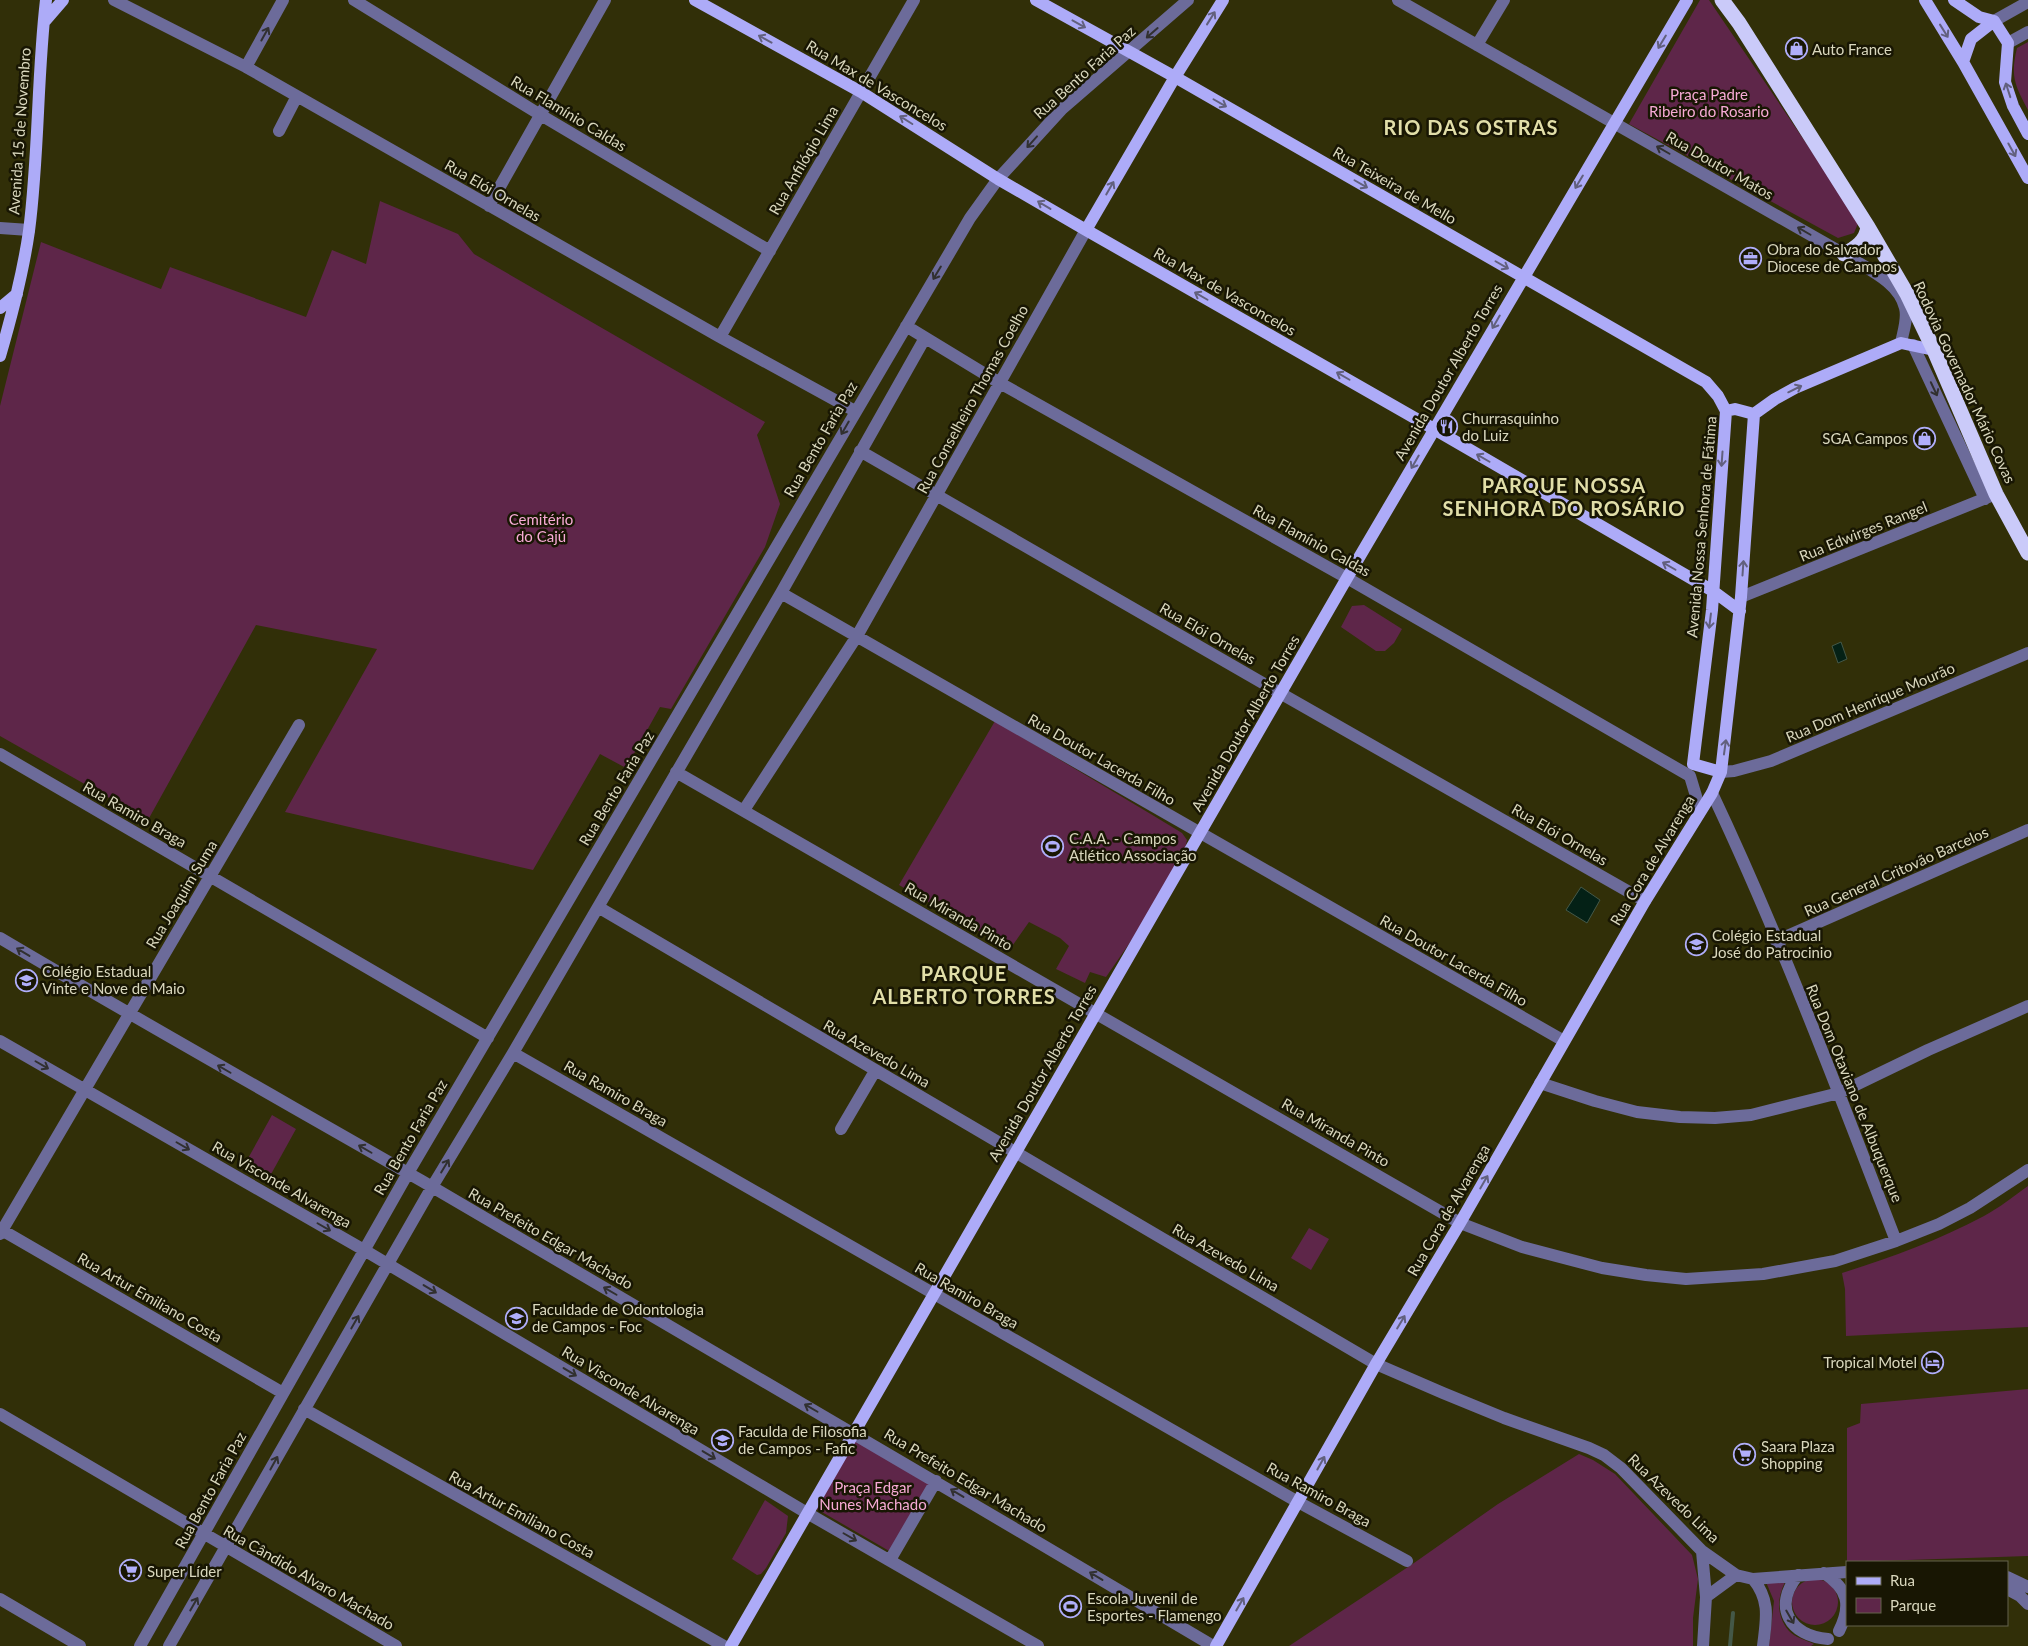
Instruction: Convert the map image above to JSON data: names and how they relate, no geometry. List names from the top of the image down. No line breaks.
{"streets":{"highway":["Rodovia Governador Mário Covas"],"main road":["Rua Max de Vasconcelos","Avenida 15 de Novembro","Rua Teixeira de Mello","Avenida Doutor Alberto Torres","Rua Conselheiro Thomas Coelho","Avenida Nossa Senhora de Fátima","Rua Cora de Alvarenga"],"street":["Rua Bento Faria Paz","Rua Flamínio Caldas","Rua Anfilóqio Lima","Rua Doutor Matos","Rua Elói Ornelas","Rua Edwirges Rangel","Rua Dom Henrique Mourão","Rua Doutor Lacerda Filho","Rua Ramiro Braga","Rua General Critovão Barcelos","Rua Joaquim Suma","Rua Miranda Pinto","Rua Azevedo Lima","Rua Dom Otaviano de Albuquerque","Rua Visconde Alvarenga","Rua Prefeito Edgar Machado","Rua Artur Emiliano Costa","Rua Cândido Alvaro Machado"]},"crossings":[["Rua Bento Faria Paz","Rua Max de Vasconcelos"],["Rua Bento Faria Paz","Rua Flamínio Caldas"],["Rua Bento Faria Paz","Rua Teixeira de Mello"],["Rua Bento Faria Paz","Rua Elói Ornelas"],["Rua Bento Faria Paz","Rua Ramiro Braga"],["Rua Bento Faria Paz","Rua Visconde Alvarenga"],["Rua Bento Faria Paz","Rua Prefeito Edgar Machado"],["Rua Bento Faria Paz","Rua Artur Emiliano Costa"],["Rua Bento Faria Paz","Rua Cândido Alvaro Machado"],["Rua Max de Vasconcelos","Rua Anfilóqio Lima"],["Rua Max de Vasconcelos","Avenida Doutor Alberto Torres"],["Rua Max de Vasconcelos","Rua Conselheiro Thomas Coelho"],["Rua Max de Vasconcelos","Avenida Nossa Senhora de Fátima"],["Rua Flamínio Caldas","Rua Anfilóqio Lima"],["Rua Flamínio Caldas","Avenida Doutor Alberto Torres"],["Rua Flamínio Caldas","Rua Conselheiro Thomas Coelho"],["Rua Flamínio Caldas","Avenida Nossa Senhora de Fátima"],["Rua Anfilóqio Lima","Rua Elói Ornelas"],["Rua Doutor Matos","Avenida Doutor Alberto Torres"],["Rua Teixeira de Mello","Avenida Doutor Alberto Torres"],["Rua Teixeira de Mello","Rua Conselheiro Thomas Coelho"],["Rua Teixeira de Mello","Avenida Nossa Senhora de Fátima"],["Rua Elói Ornelas","Avenida Doutor Alberto Torres"],["Rua Elói Ornelas","Rua Conselheiro Thomas Coelho"],["Rua Elói Ornelas","Rua Cora de Alvarenga"],["Avenida Doutor Alberto Torres","Rua Doutor Lacerda Filho"],["Avenida Doutor Alberto Torres","Rua Ramiro Braga"],["Avenida Doutor Alberto Torres","Rua Miranda Pinto"],["Avenida Doutor Alberto Torres","Rua Azevedo Lima"],["Avenida Doutor Alberto Torres","Rua Visconde Alvarenga"],["Avenida Doutor Alberto Torres","Rua Prefeito Edgar Machado"],["Rodovia Governador Mário Covas","Rua Edwirges Rangel"],["Rua Conselheiro Thomas Coelho","Rua Doutor Lacerda Filho"],["Rua Conselheiro Thomas Coelho","Rua Miranda Pinto"],["Rua Doutor Lacerda Filho","Rua Cora de Alvarenga"],["Rua Ramiro Braga","Rua Cora de Alvarenga"],["Rua Ramiro Braga","Rua Joaquim Suma"],["Rua Cora de Alvarenga","Rua Miranda Pinto"],["Rua Cora de Alvarenga","Rua Azevedo Lima"],["Rua Cora de Alvarenga","Rua Dom Otaviano de Albuquerque"],["Rua Cora de Alvarenga","Rua Prefeito Edgar Machado"],["Rua General Critovão Barcelos","Rua Dom Otaviano de Albuquerque"],["Rua Joaquim Suma","Rua Visconde Alvarenga"],["Rua Joaquim Suma","Rua Prefeito Edgar Machado"],["Rua Joaquim Suma","Rua Artur Emiliano Costa"],["Rua Miranda Pinto","Rua Dom Otaviano de Albuquerque"]],"one_way":["Rua Max de Vasconcelos","Rua Doutor Matos","Rua Teixeira de Mello","Avenida Doutor Alberto Torres","Rua Cora de Alvarenga","Rua Visconde Alvarenga","Rua Prefeito Edgar Machado"],"districts":["RIO DAS OSTRAS","PARQUE NOSSA SENHORA DO ROSÁRIO","PARQUE ALBERTO TORRES"],"parks":["Praça Padre Ribeiro do Rosario","Cemitério do Cajú","Praça Edgar Nunes Machado"],"places":{"shop":["Auto France","SGA Campos"],"office":["Obra do Salvador Diocese de Campos"],"restaurant":["Churrasquinho do Luiz"],"sports":["C.A.A. - Campos Atlético Associação","Escola Juvenil de Esportes - Flamengo"],"school or university":["Colégio Estadual José do Patrocinio","Colégio Estadual Vinte e Nove de Maio","Faculdade de Odontologia de Campos - Foc","Faculda de Filosofia de Campos - Fafic"],"hotel":["Tropical Motel"],"supermarket":["Saara Plaza Shopping","Super Líder"]},"legend":["Rua","Parque"]}
